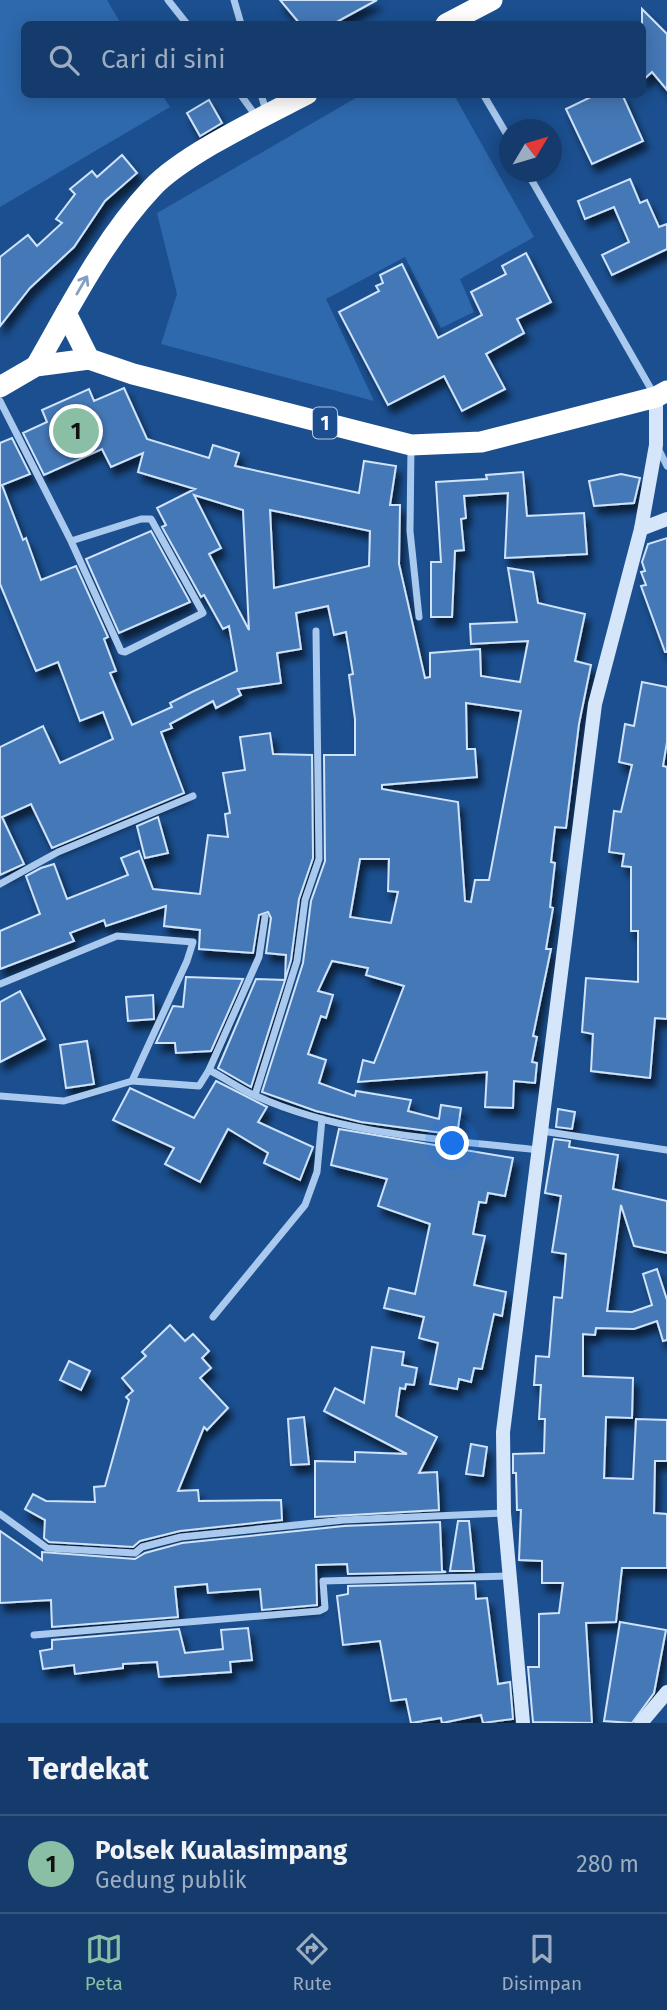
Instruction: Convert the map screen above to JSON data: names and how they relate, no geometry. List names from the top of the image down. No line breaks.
{"streets":{"highway":["1"]},"north":"top right","page":{"search":"Cari di sini","pins":"1","heading":"Terdekat","list":[{"mark":"1","name":"Polsek Kualasimpang","note":"Gedung publik","value":"280 m"}],"nav":["Peta","Rute","Disimpan"]}}
